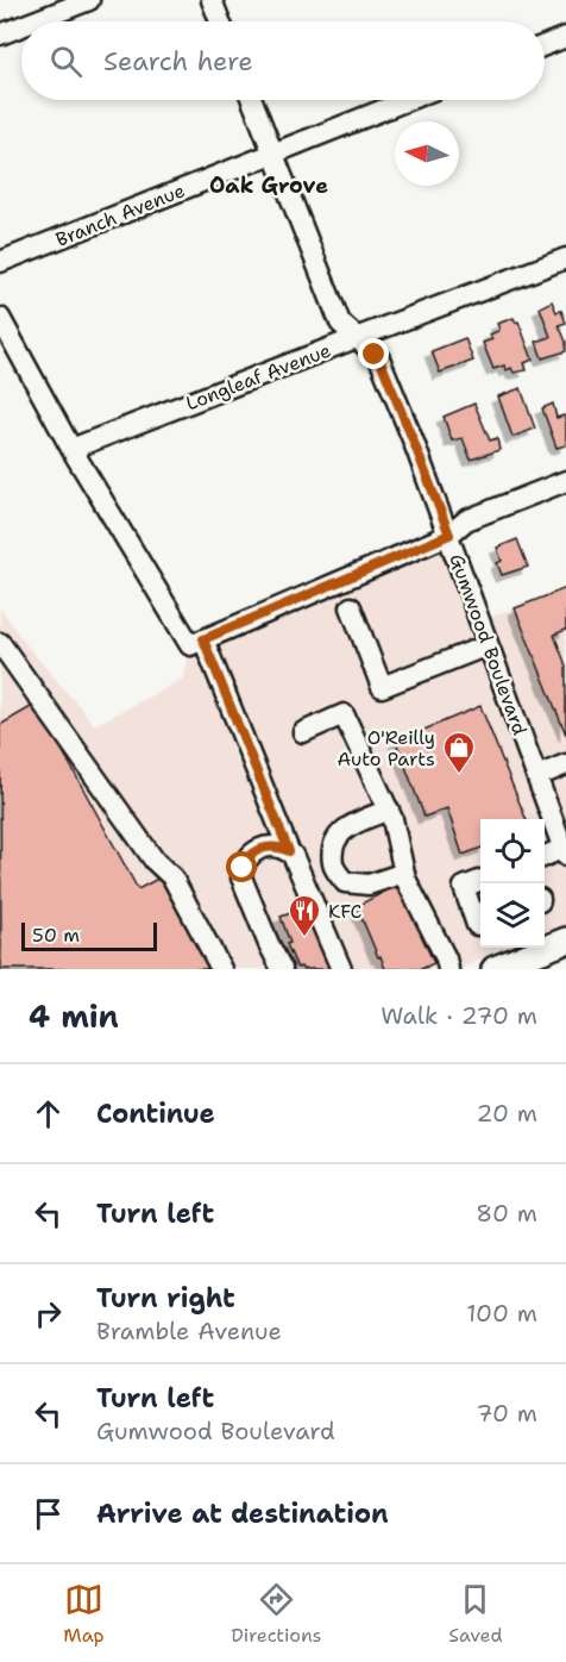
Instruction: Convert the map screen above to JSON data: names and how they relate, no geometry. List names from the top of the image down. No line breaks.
{"streets":{"street":["Branch Avenue","Longleaf Avenue","Gumwood Boulevard"]},"crossings":[["Branch Avenue","Gumwood Boulevard"],["Longleaf Avenue","Gumwood Boulevard"]],"districts":["Oak Grove"],"places":{"shop":["O'Reilly Auto Parts"],"restaurant":["KFC"]},"scale_bar":"50 m","north":"left","page":{"search":"Search here","scale":"50 m","heading":["4 min","Walk · 270 m"],"list":[["Continue","20 m"],["Turn left","80 m"],["Turn right","Bramble Avenue","100 m"],["Turn left","Gumwood Boulevard","70 m"],"Arrive at destination"],"nav":["Map","Directions","Saved"]}}
